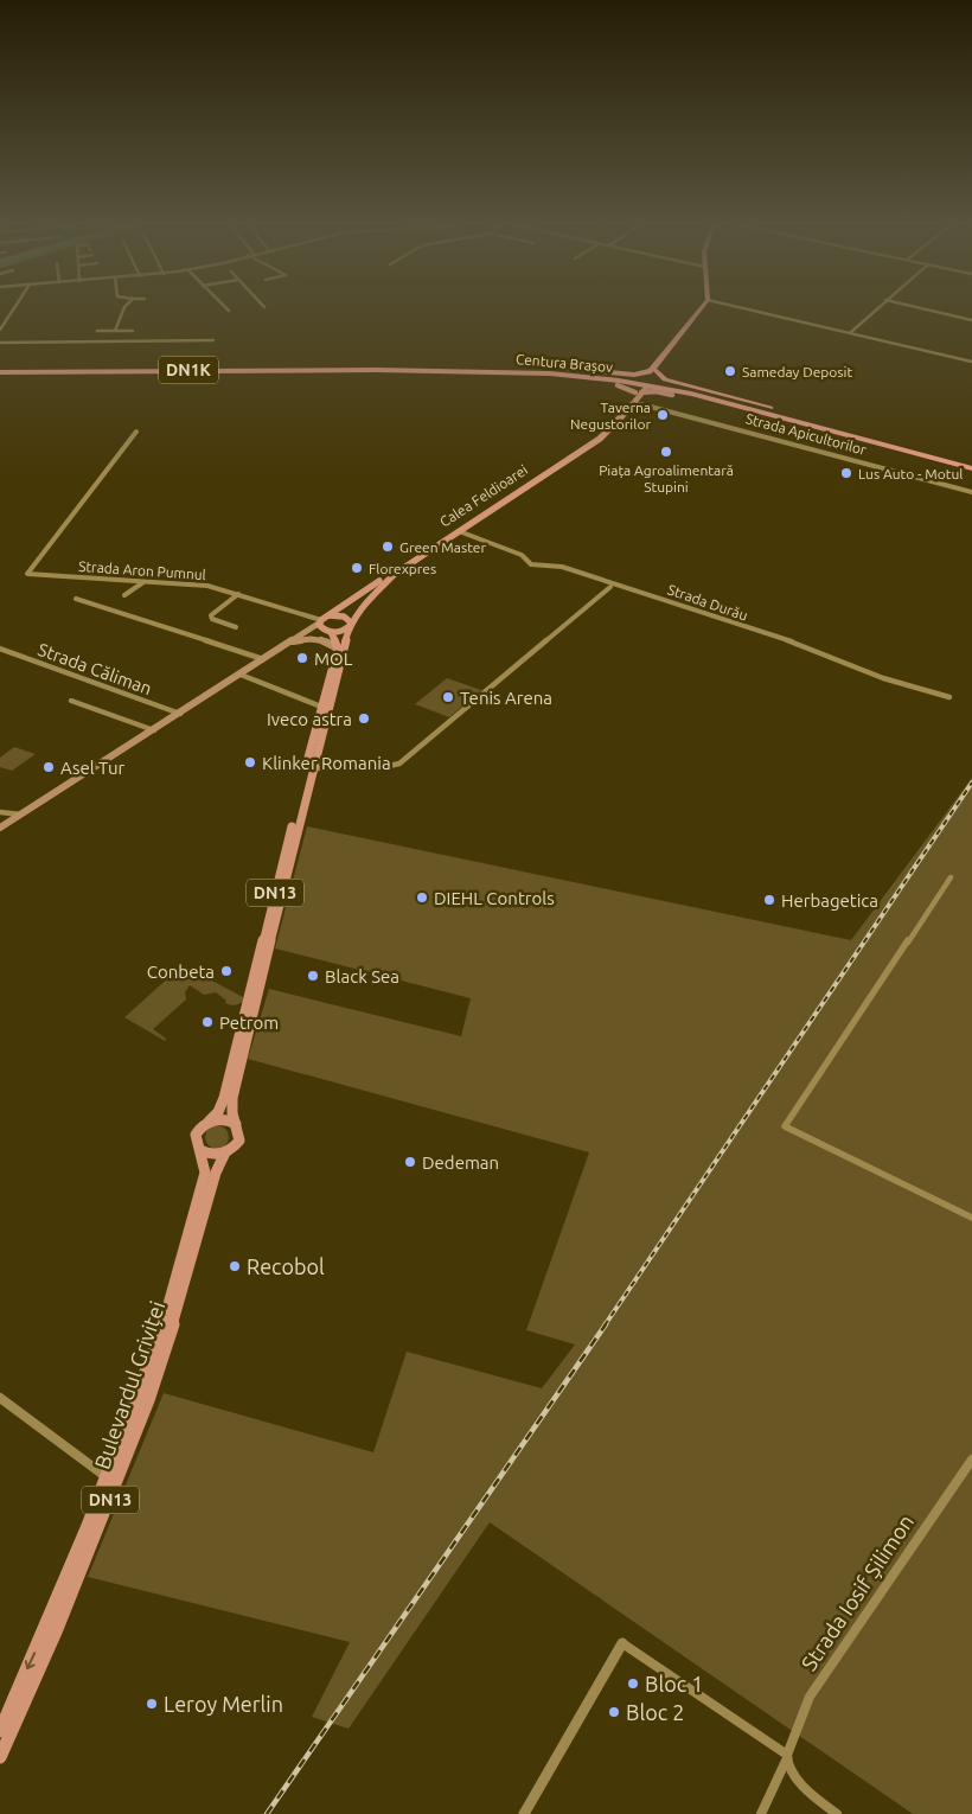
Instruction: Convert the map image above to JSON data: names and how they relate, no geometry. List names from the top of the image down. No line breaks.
{"streets":{"highway":["Centura Brașov","DN1K","Calea Feldioarei","DN13"],"main road":["Bulevardul Griviței"],"street":["Strada Apicultorilor","Strada Aron Pumnul","Strada Durău","Strada Căliman","Strada Iosif Șilimon"]},"crossings":[["Centura Brașov","DN1K"],["Strada Apicultorilor","Calea Feldioarei"],["Calea Feldioarei","Strada Aron Pumnul"],["Calea Feldioarei","Strada Durău"],["Calea Feldioarei","Strada Căliman"],["Calea Feldioarei","DN13"],["DN13","Bulevardul Griviței"]],"places":["Sameday Deposit","Taverna Negustorilor","Piața Agroalimentară Stupini","Lus Auto - Motul","Green Master","Florexpres","MOL","Tenis Arena","Iveco astra","Klinker Romania","Asel Tur","DIEHL Controls","Herbagetica","Conbeta","Black Sea","Petrom","Dedeman","Recobol","Bloc 1","Leroy Merlin","Bloc 2"]}
